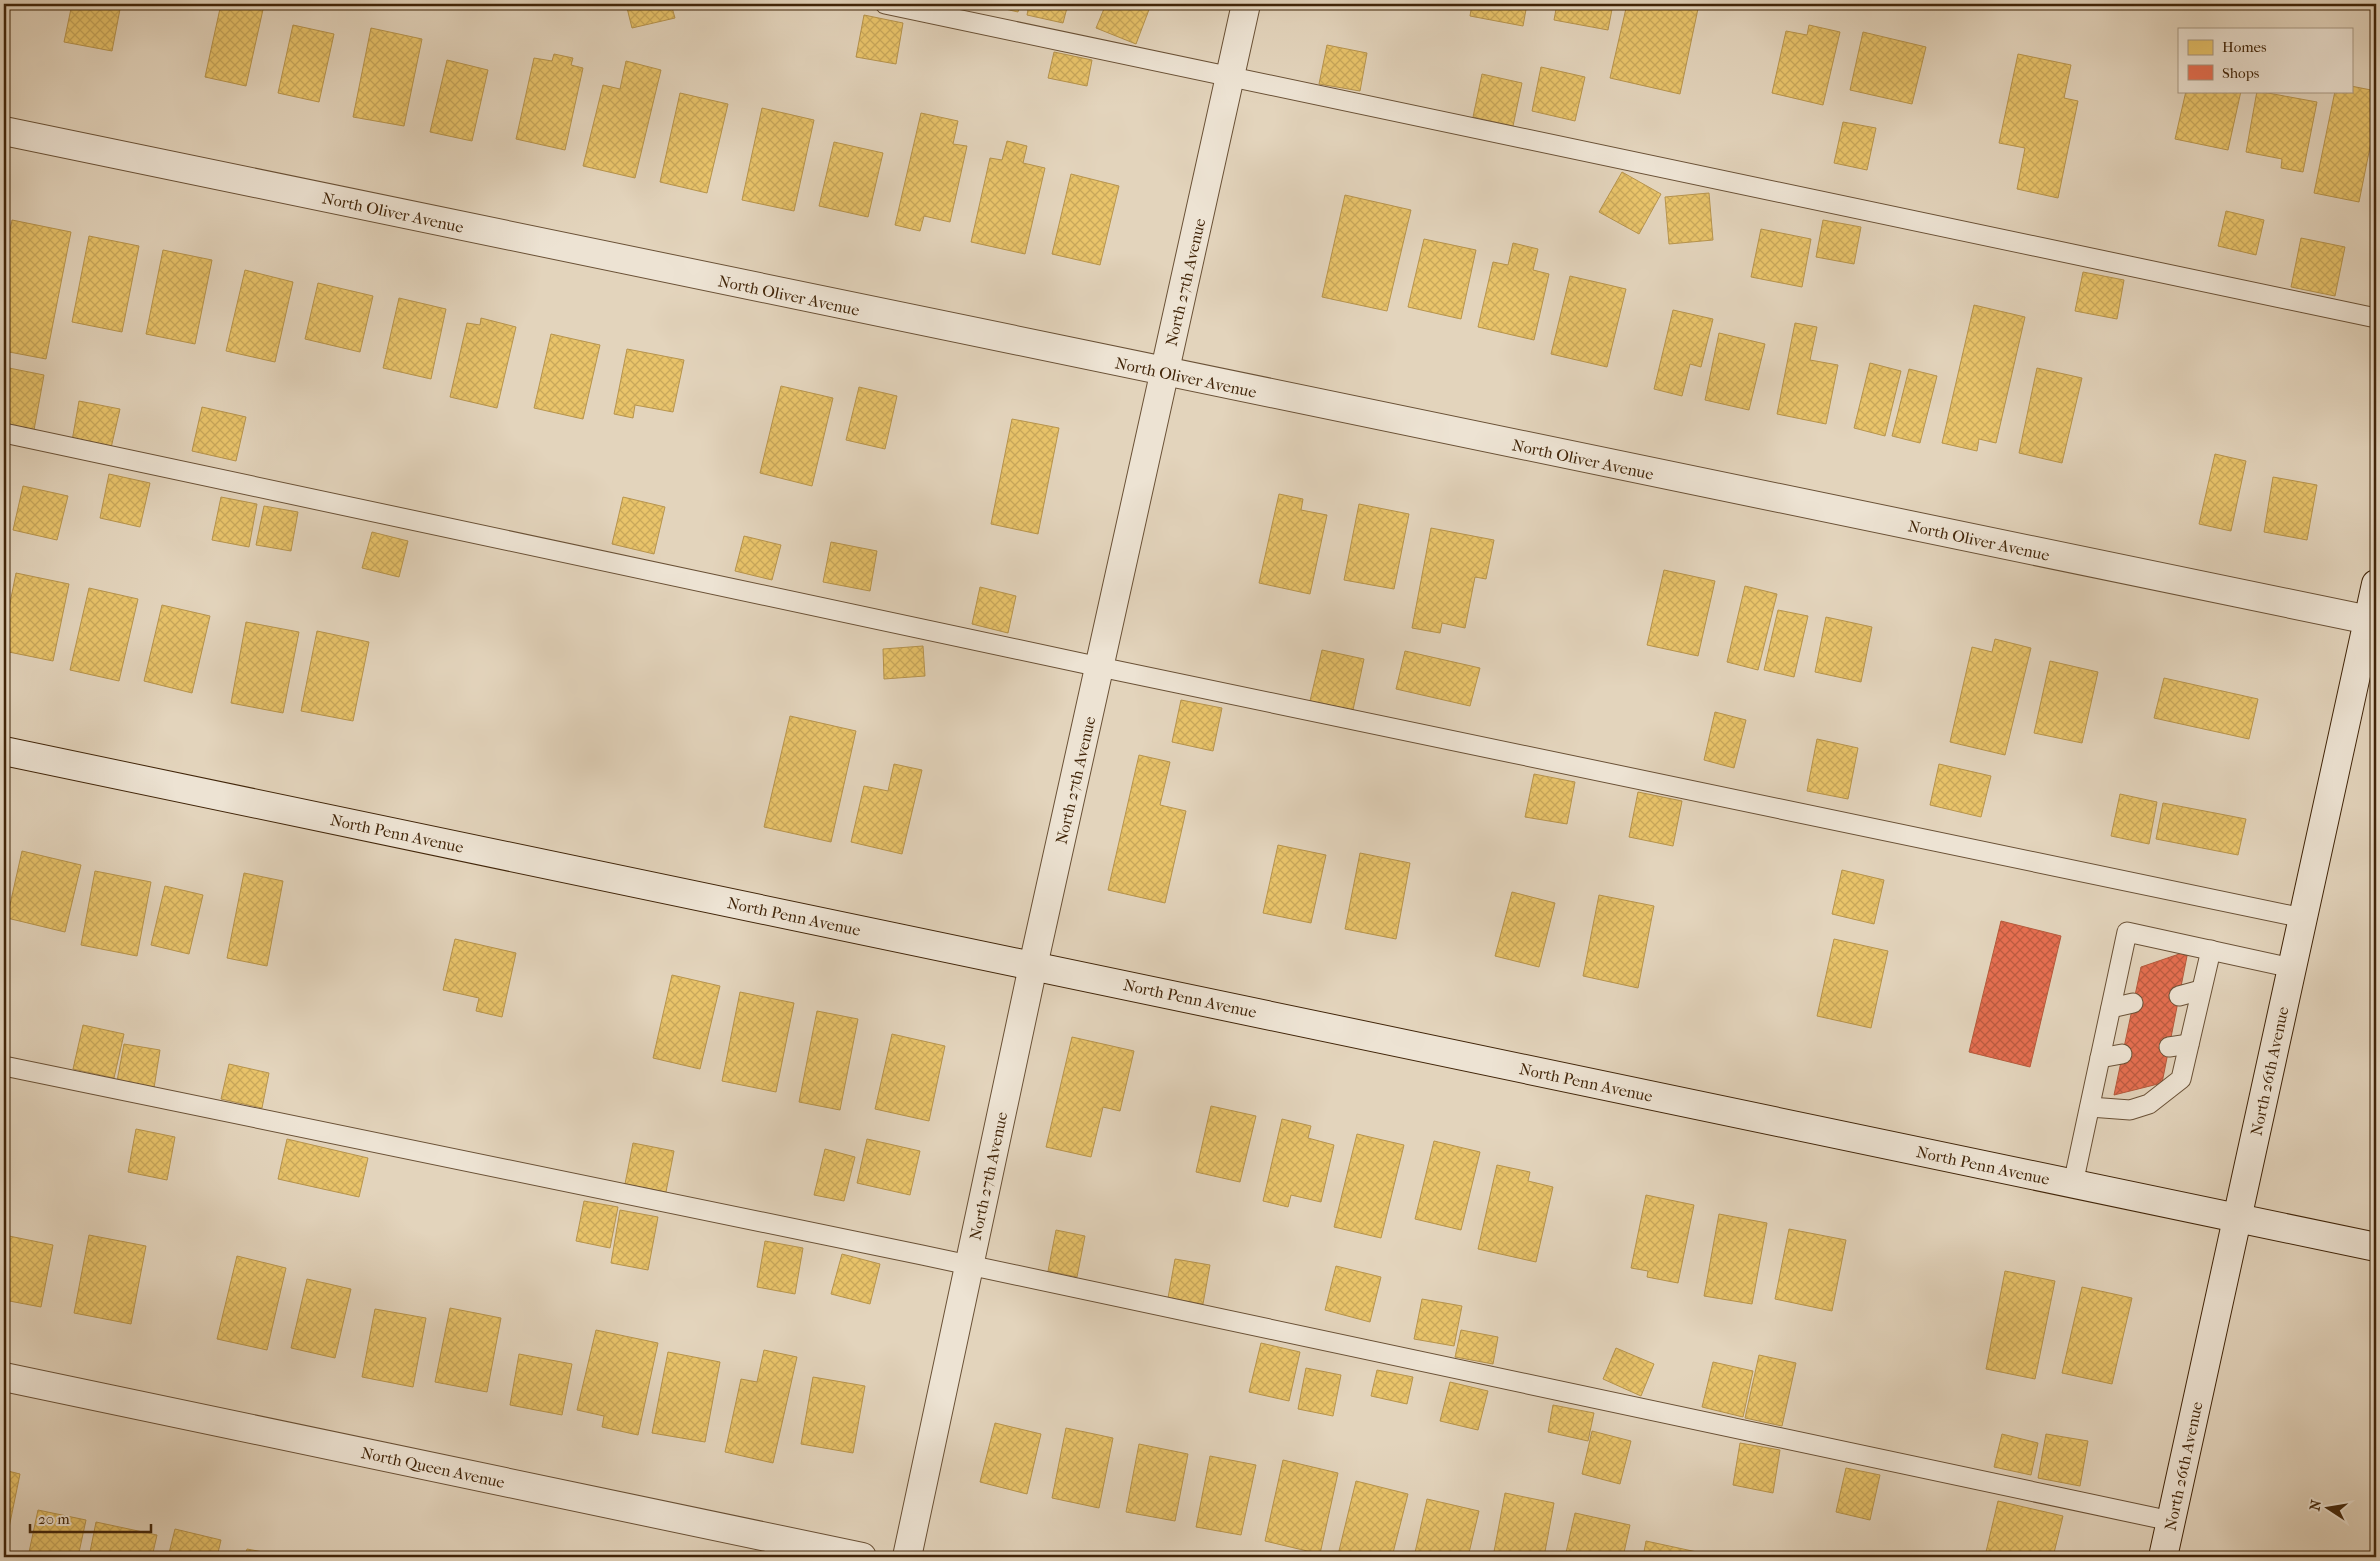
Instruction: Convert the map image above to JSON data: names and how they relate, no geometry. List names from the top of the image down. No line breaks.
{"streets":{"street":["North Oliver Avenue","North 27th Avenue","North Penn Avenue","North 26th Avenue","North Queen Avenue"]},"crossings":[["North Oliver Avenue","North 27th Avenue"],["North Oliver Avenue","North 26th Avenue"],["North 27th Avenue","North Penn Avenue"],["North Penn Avenue","North 26th Avenue"]],"legend":["Homes","Shops"],"scale_bar":"20 m","north":"left"}
